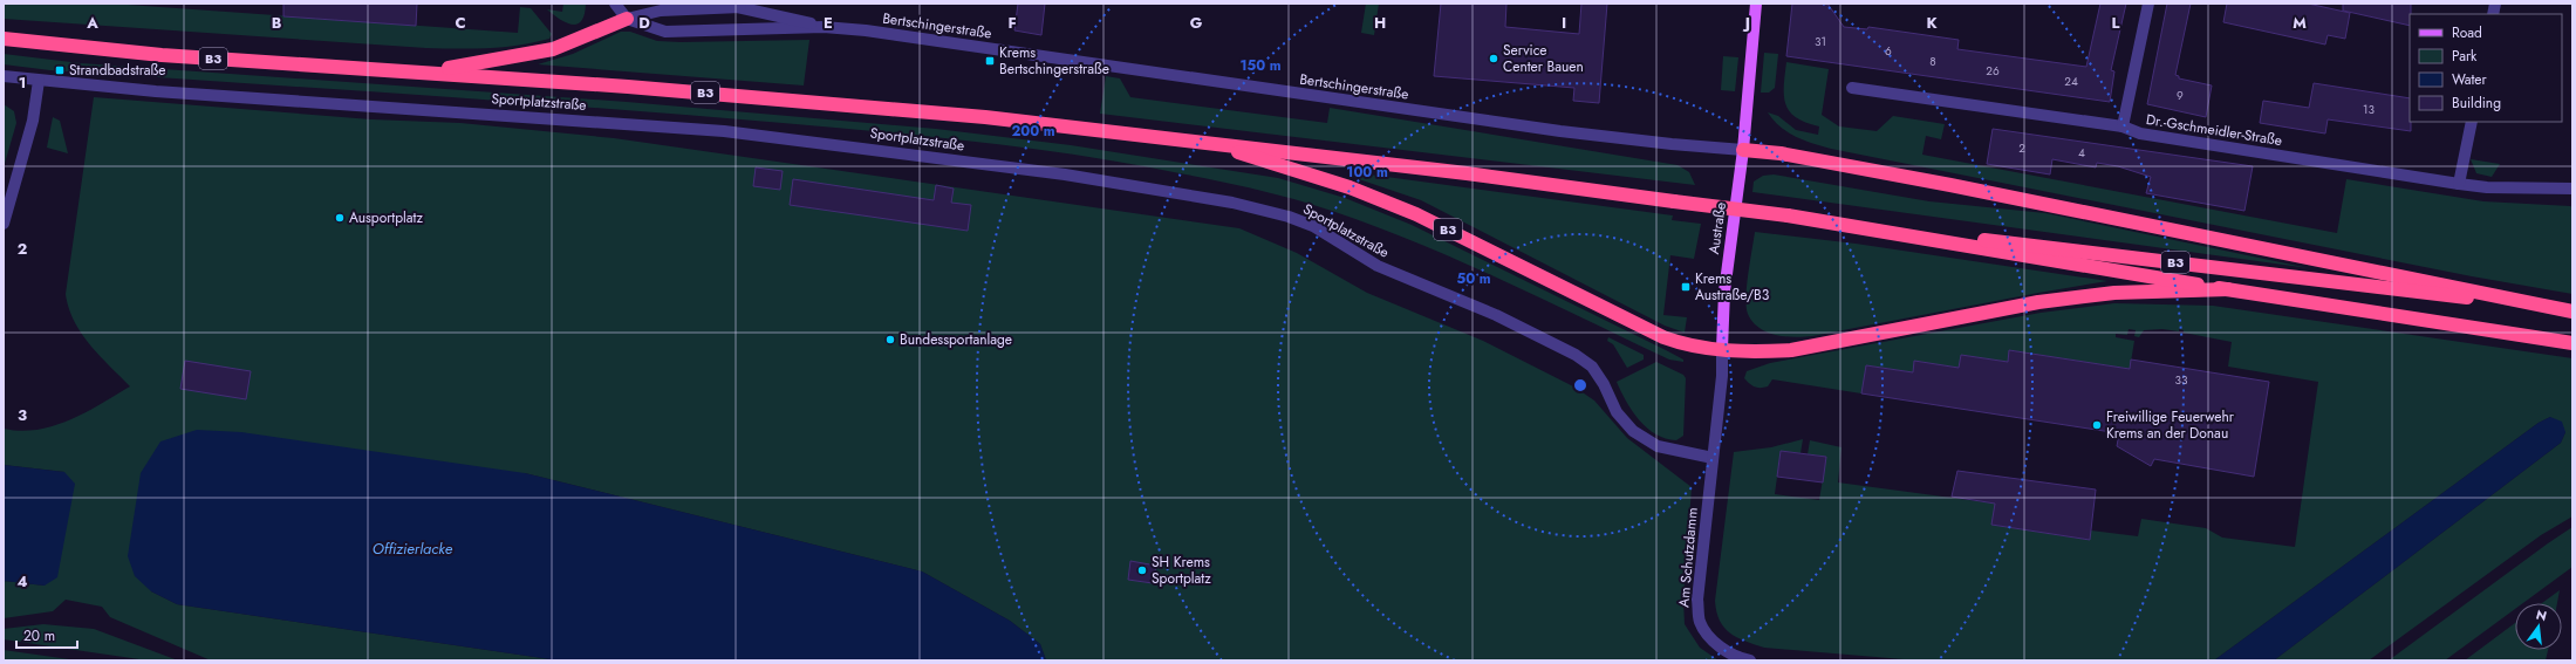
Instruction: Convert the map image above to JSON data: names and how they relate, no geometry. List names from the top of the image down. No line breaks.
{"streets":{"highway":["B3"],"main road":["Austraße"],"street":["Bertschingerstraße","Sportplatzstraße","Dr.-Gschmeidler-Straße","Am Schutzdamm"]},"crossings":[["Bertschingerstraße","Austraße"],["B3","Austraße"],["Sportplatzstraße","Austraße"],["Sportplatzstraße","Am Schutzdamm"],["Austraße","Am Schutzdamm"]],"water":["Offizierlacke"],"places":{"other":["Service Center Bauen","Ausportplatz","Bundessportanlage","Freiwillige Feuerwehr Krems an der Donau","SH Krems Sportplatz"],"transit":["Krems Bertschingerstraße","Strandbadstraße","Krems Austraße/B3"]},"house_numbers":["31","6","8","26","24","9","13","2","4","33"],"legend":["Road","Park","Water","Building"],"scale_bar":"20 m","north":"top","grid":{"columns":["A","B","C","D","E","F","G","H","I","J","K","L","M"],"rows":["1","2","3","4"]},"rings":["150 m","200 m","100 m","50 m"]}
